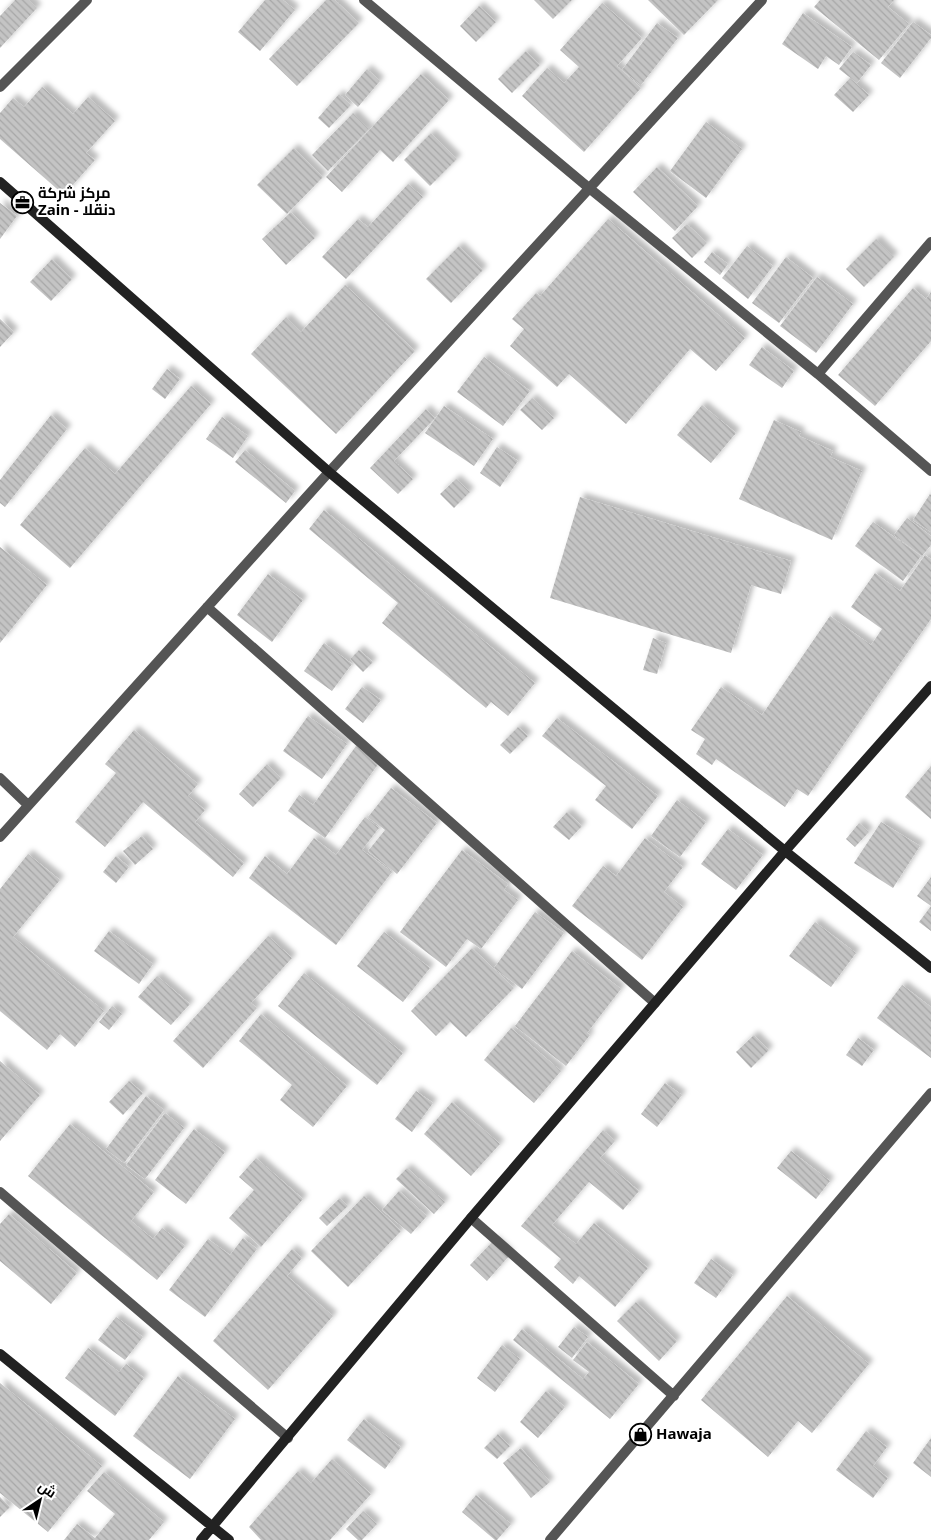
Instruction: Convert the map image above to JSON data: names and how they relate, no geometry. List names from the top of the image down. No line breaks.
{"places":{"office":["مركز شركة Zain - دنقلا"],"shop":["Hawaja"]},"north":"top right"}
